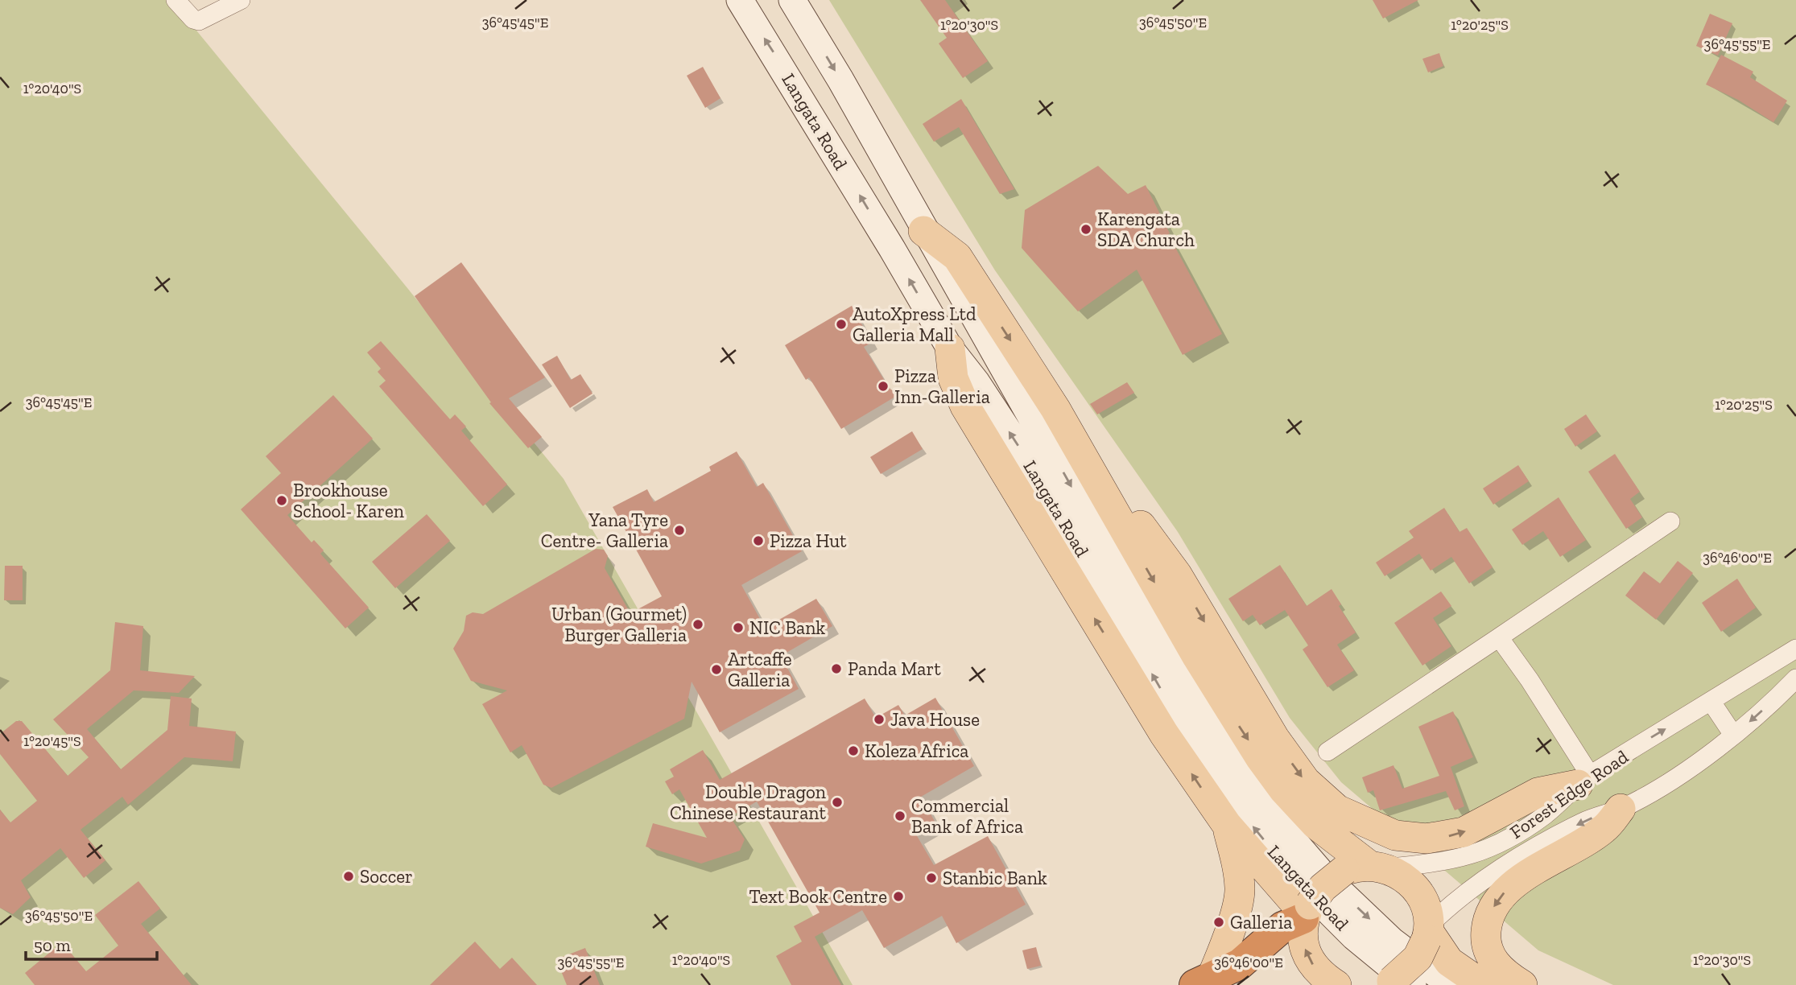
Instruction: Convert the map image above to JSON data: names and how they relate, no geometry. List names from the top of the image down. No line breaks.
{"streets":{"main road":["Langata Road"],"street":["Forest Edge Road"]},"places":["Karengata SDA Church","AutoXpress Ltd Galleria Mall","Pizza Inn-Galleria","Brookhouse School- Karen","Yana Tyre Centre- Galleria","Pizza Hut","Urban (Gourmet) Burger Galleria","NIC Bank","Panda Mart","Artcaffe Galleria","Java House","Koleza Africa","Double Dragon Chinese Restaurant","Commercial Bank of Africa","Soccer","Stanbic Bank","Text Book Centre","Galleria"],"scale_bar":"50 m","coordinates":["36°45'45\"E","36°45'50\"E","1°20'30\"S","1°20'25\"S","36°45'55\"E","1°20'40\"S","36°46'00\"E","1°20'45\"S"]}
